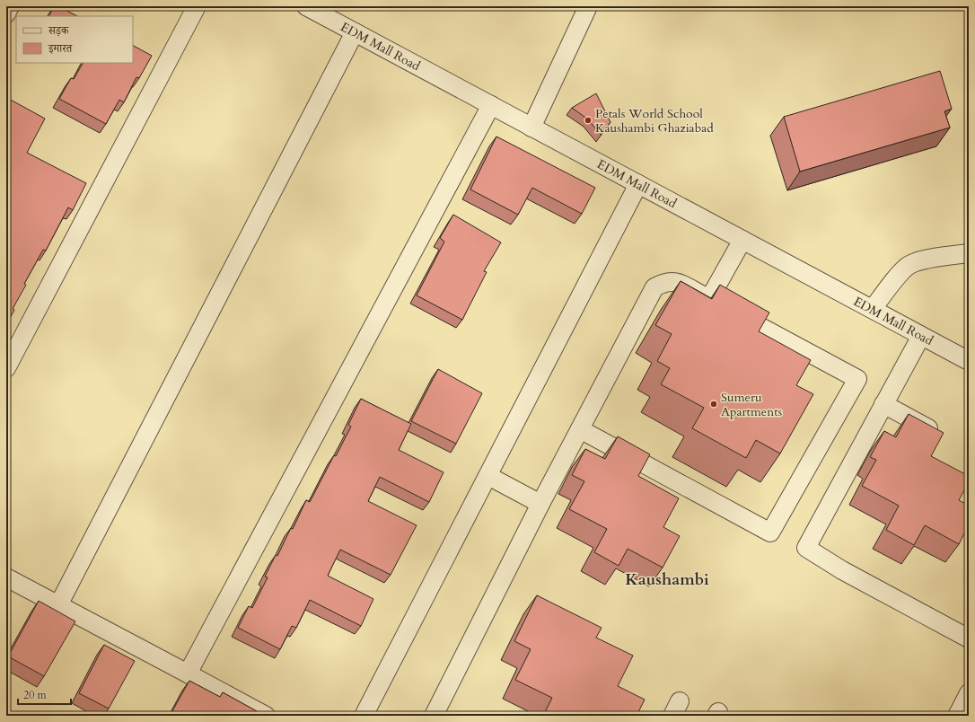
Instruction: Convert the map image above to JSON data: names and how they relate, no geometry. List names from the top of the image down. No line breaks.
{"streets":{"street":["EDM Mall Road"]},"districts":["Kaushambi"],"places":["Petals World School Kaushambi Ghaziabad","Sumeru Apartments"],"legend":["सड़क","इमारत"],"scale_bar":"20 m"}
